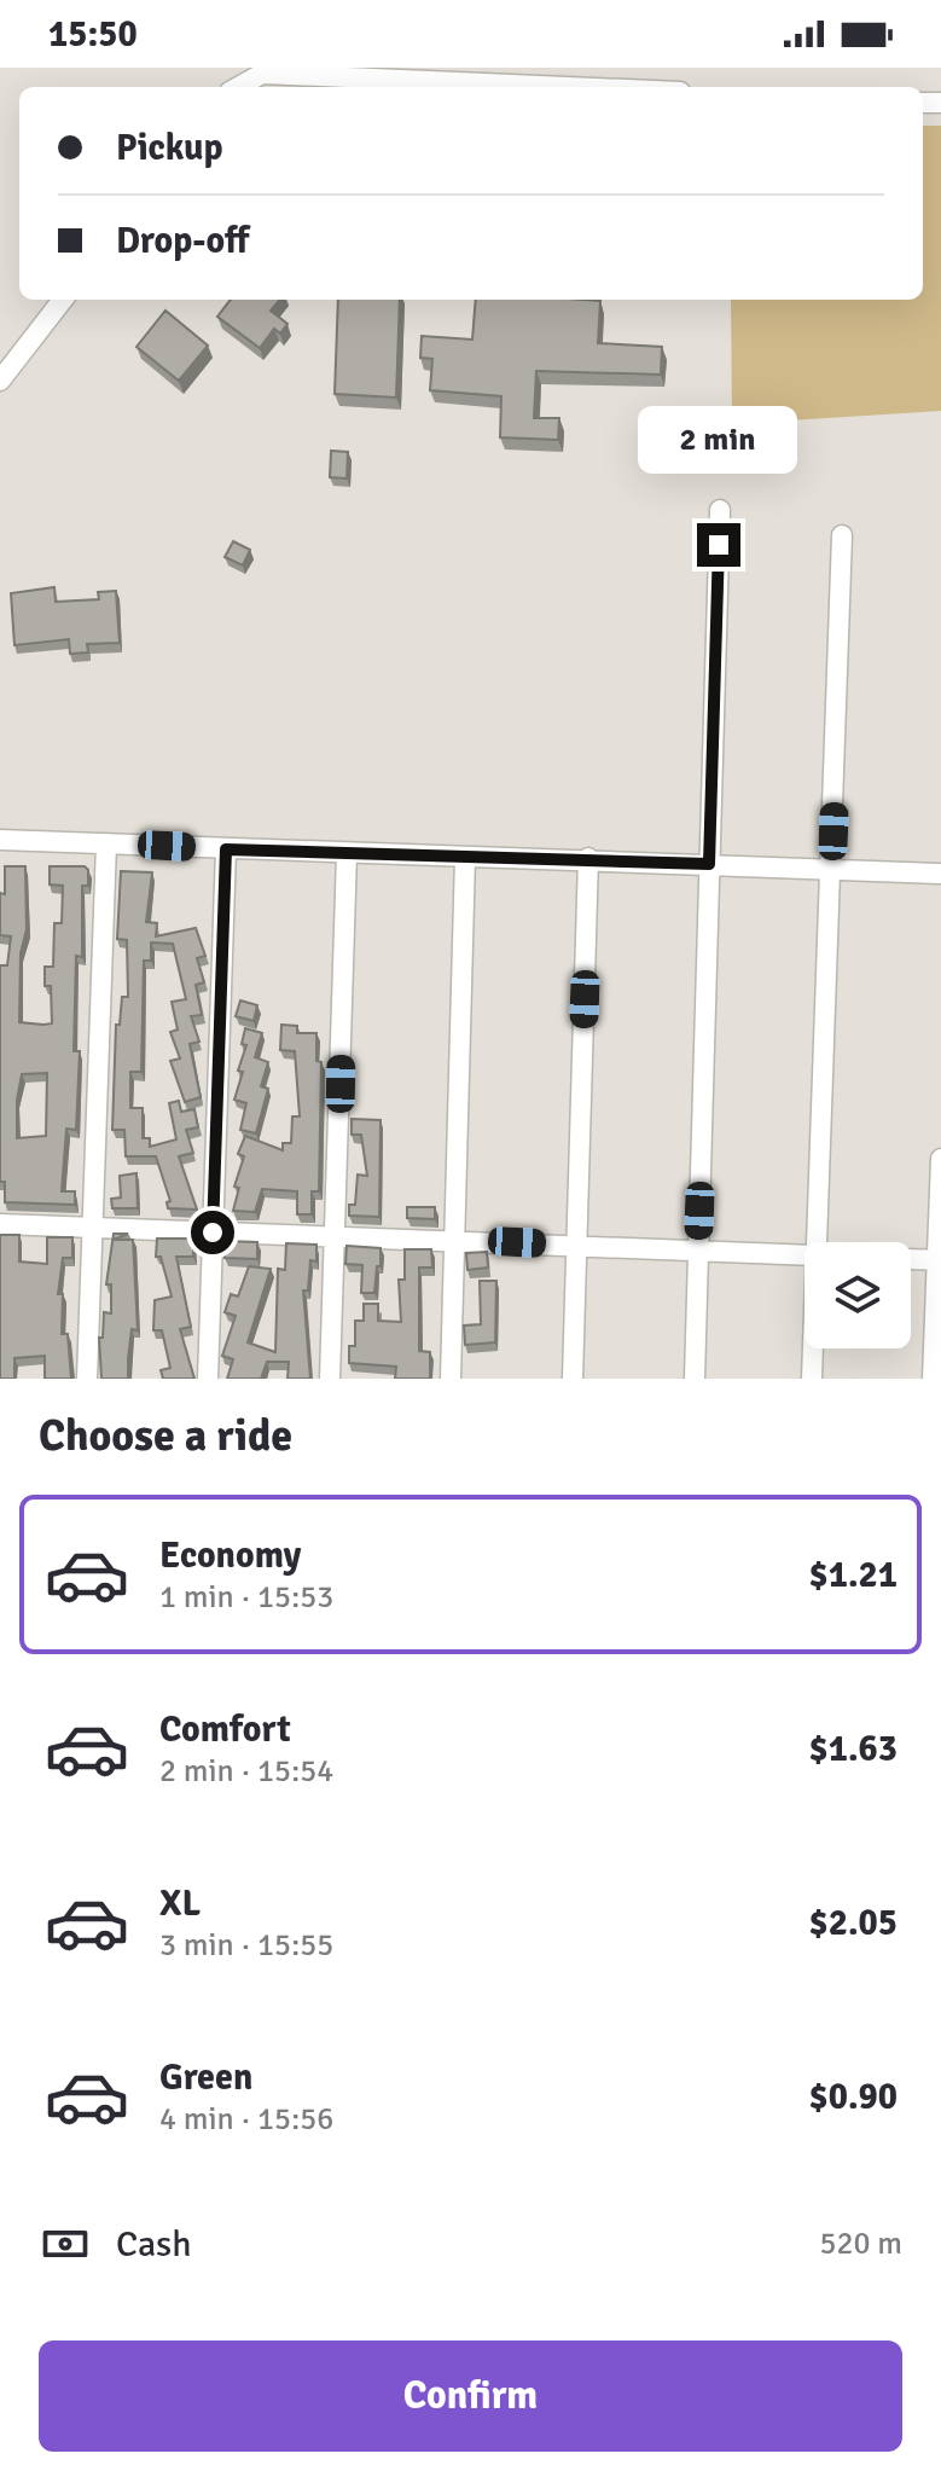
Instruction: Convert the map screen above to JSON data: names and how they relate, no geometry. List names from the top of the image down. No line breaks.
{"page":{"status":"15:50","banner":["Pickup","Drop-off"],"bubble":"2 min","heading":"Choose a ride","list":[{"name":"Economy","note":"1 min · 15:53","value":"$1.21"},{"name":"Comfort","note":"2 min · 15:54","value":"$1.63"},{"name":"XL","note":"3 min · 15:55","value":"$2.05"},{"name":"Green","note":"4 min · 15:56","value":"$0.90"}],"pay":["Cash","520 m"],"buttons":"Confirm"}}
